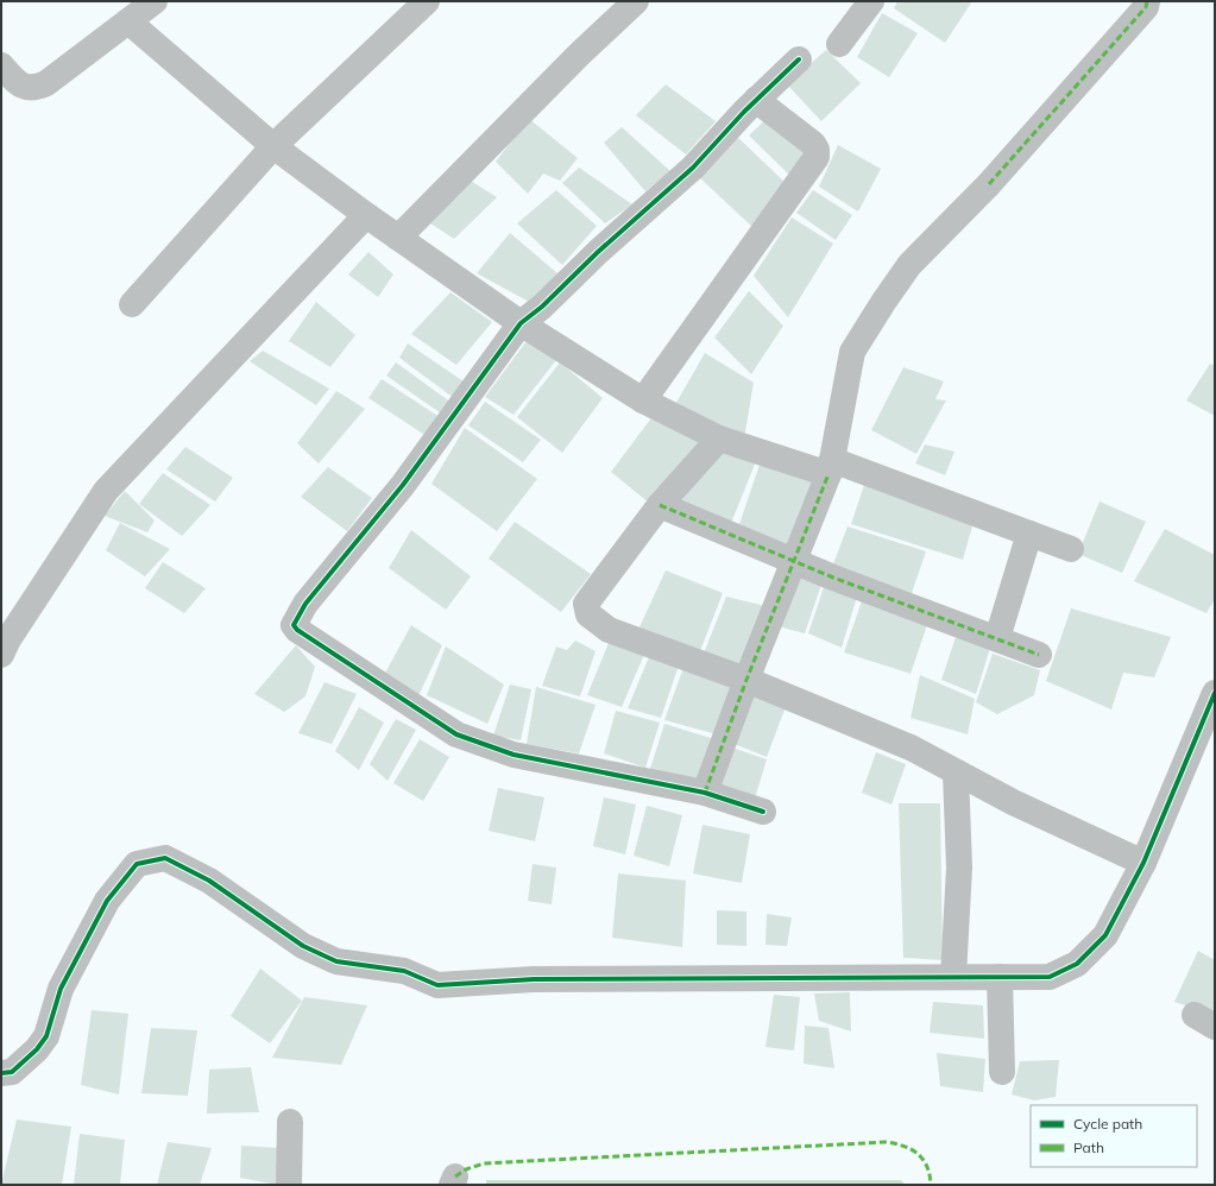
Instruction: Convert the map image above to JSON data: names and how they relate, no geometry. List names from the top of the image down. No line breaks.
{"legend":["Cycle path","Path"]}
